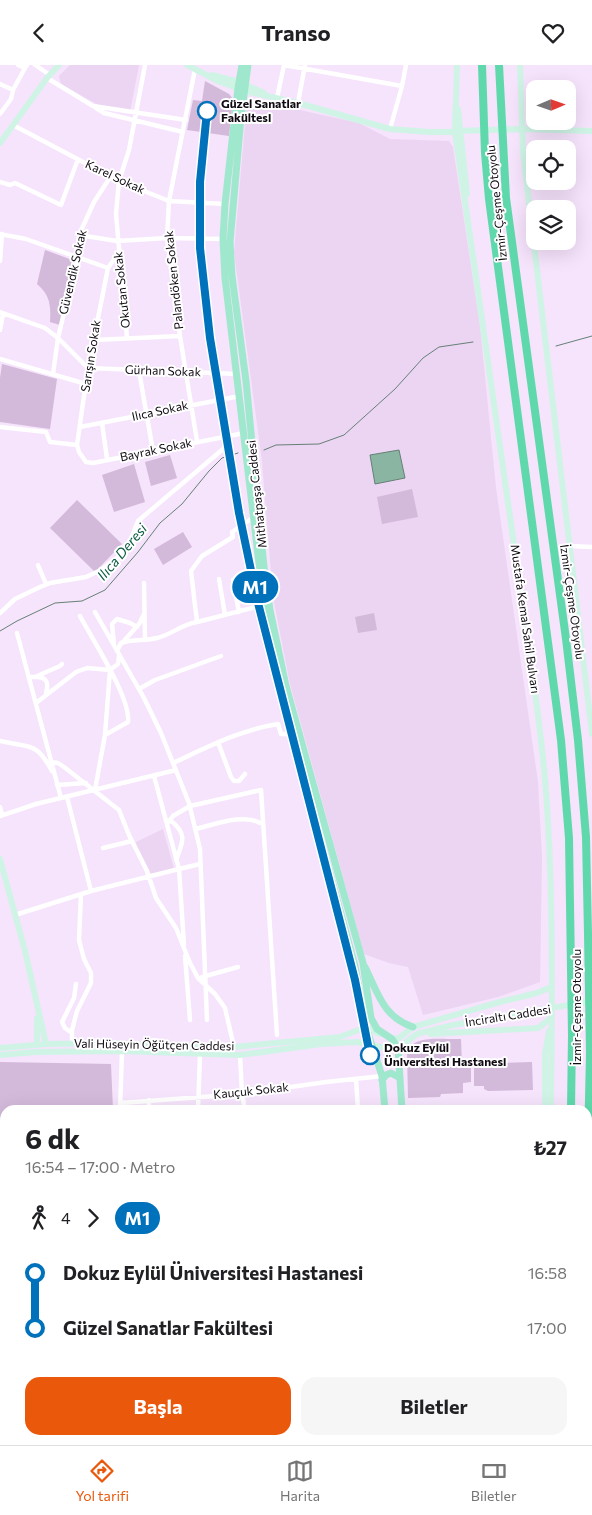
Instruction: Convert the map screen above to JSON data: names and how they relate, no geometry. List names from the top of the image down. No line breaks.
{"streets":{"highway":["İzmir-Çeşme Otoyolu"],"main road":["Mithatpaşa Caddesi","Mustafa Kemal Sahil Bulvarı","İnciraltı Caddesi","Vali Hüseyin Öğütçen Caddesi"],"street":["Karel Sokak","Güvendik Sokak","Palandöken Sokak","Okutan Sokak","Sarışın Sokak","Gürhan Sokak","Ilıca Sokak","Bayrak Sokak","Kauçuk Sokak"]},"crossings":[["Karel Sokak","Güvendik Sokak"],["Karel Sokak","Palandöken Sokak"],["Karel Sokak","Okutan Sokak"],["Karel Sokak","Mithatpaşa Caddesi"],["Palandöken Sokak","Gürhan Sokak"],["Palandöken Sokak","Ilıca Sokak"],["Palandöken Sokak","Bayrak Sokak"],["Sarışın Sokak","Gürhan Sokak"],["Sarışın Sokak","Ilıca Sokak"],["Sarışın Sokak","Bayrak Sokak"],["Gürhan Sokak","Mithatpaşa Caddesi"],["Ilıca Sokak","Mithatpaşa Caddesi"],["Bayrak Sokak","Mithatpaşa Caddesi"],["Mithatpaşa Caddesi","Vali Hüseyin Öğütçen Caddesi"],["Mithatpaşa Caddesi","Kauçuk Sokak"]],"water":["Ilıca Deresi"],"places":["Güzel Sanatlar Fakültesi","Dokuz Eylül Üniversitesi Hastanesi"],"lines":["metro line M1"],"north":"right","page":{"header":"Transo","on_map":"M1","heading":["6 dk","16:54 – 17:00 · Metro","₺27"],"legs":["4","M1"],"list":[{"name":"Dokuz Eylül Üniversitesi Hastanesi","value":"16:58"},{"name":"Güzel Sanatlar Fakültesi","value":"17:00"}],"buttons":["Başla","Biletler"],"tabs":["Yol tarifi","Harita","Biletler"]}}
